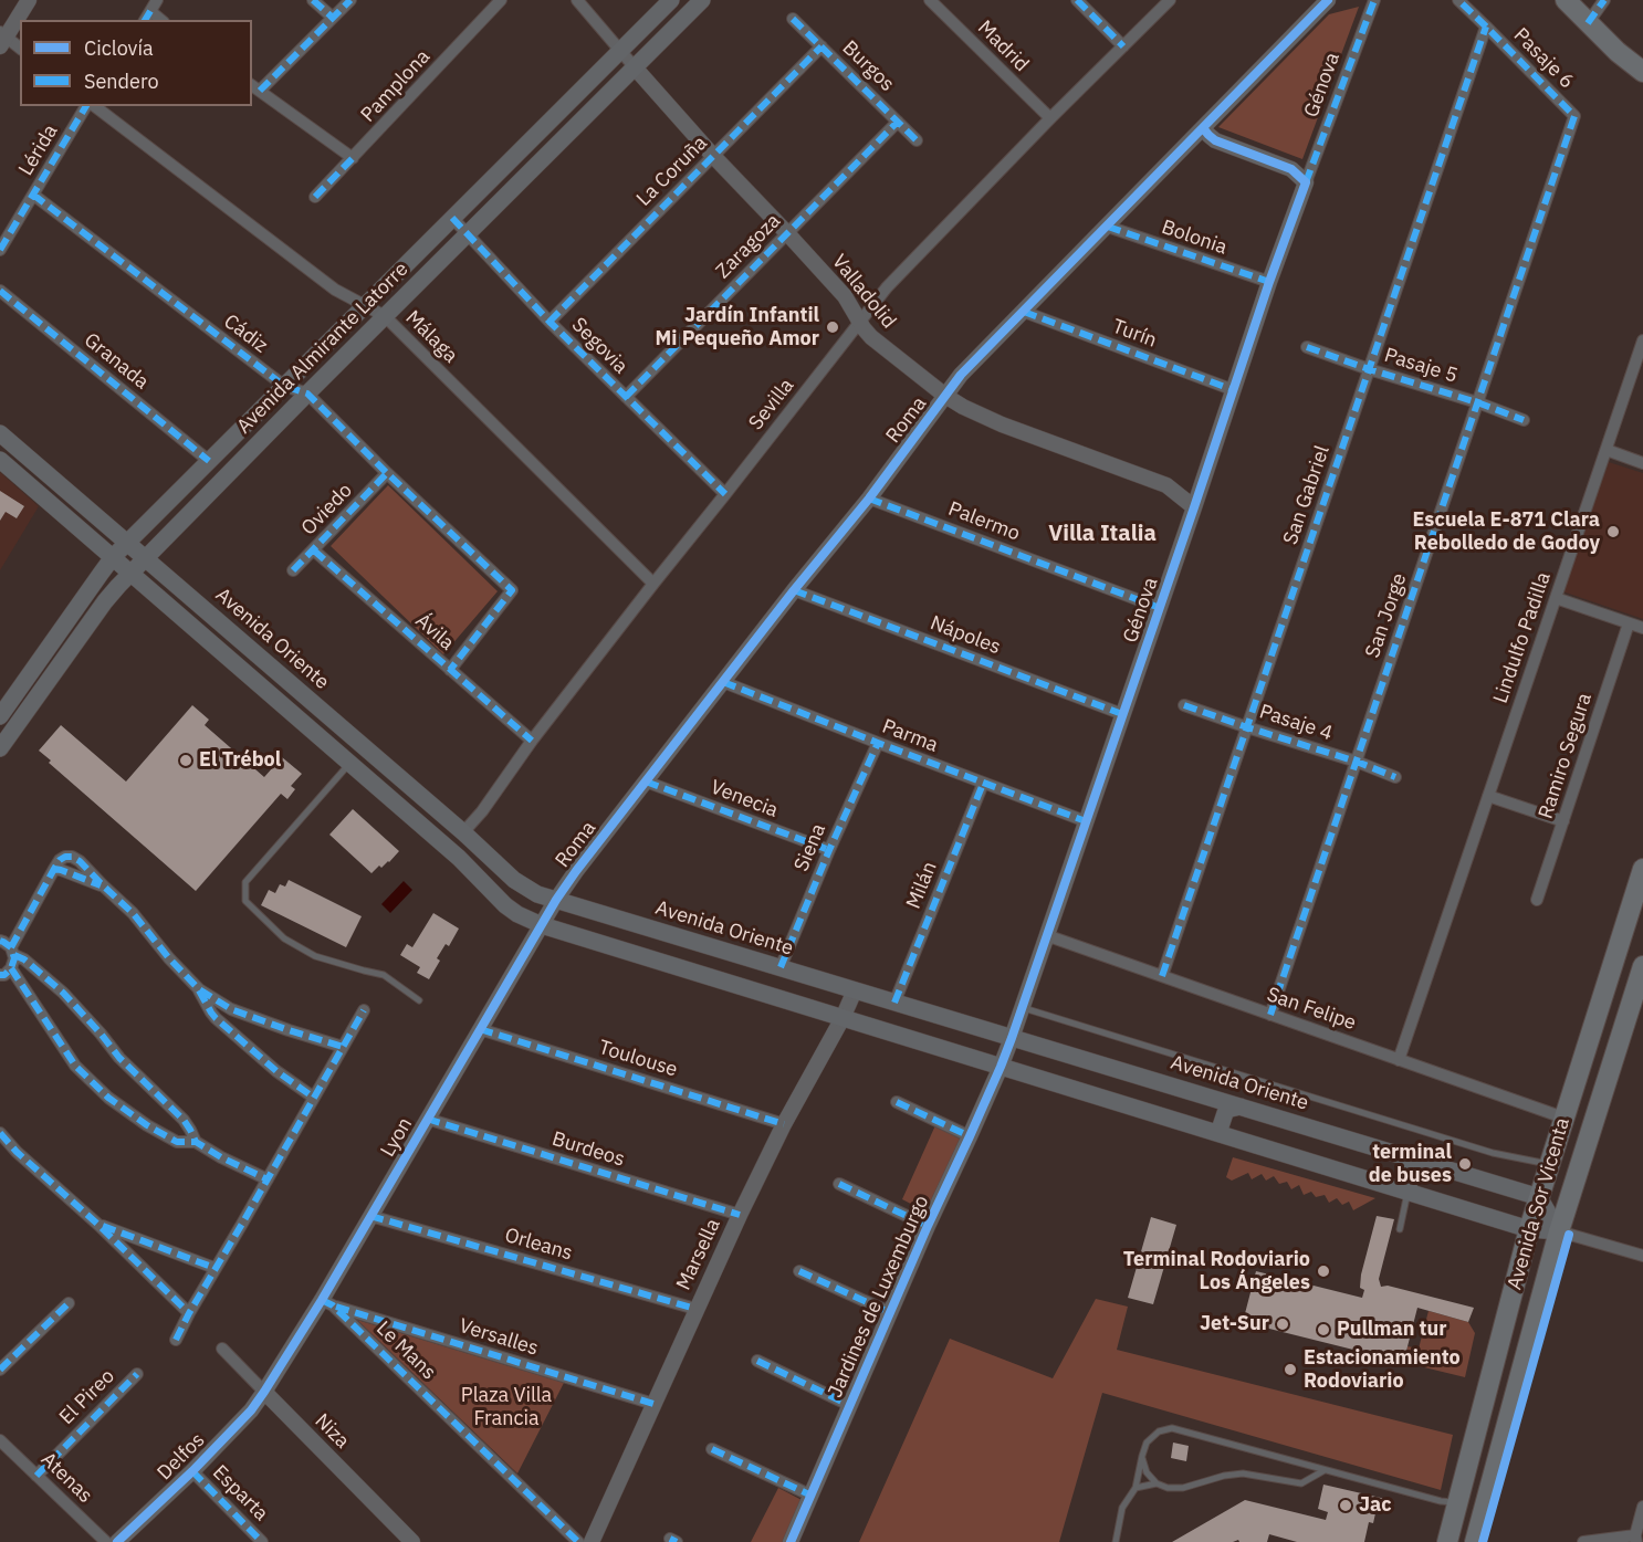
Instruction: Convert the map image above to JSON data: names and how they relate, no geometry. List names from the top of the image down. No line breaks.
{"streets":{"main road":["Avenida Almirante Latorre","Avenida Oriente","Avenida Sor Vicenta"],"street":["Madrid","Pasaje 6","Burgos","Génova","Pamplona","Lérida","La Coruña","Bolonia","Zaragoza","Valladolid","Cádiz","Turín","Málaga","Segovia","Granada","Pasaje 5","Sevilla","Roma","San Gabriel","Oviedo","Palermo","San Jorge","Ávila","Nápoles","Lindulfo Padilla","Pasaje 4","Parma","Ramiro Segura","Venecia","Siena","Milán","San Felipe","Toulouse","Lyon","Burdeos","Orleans","Marsella","Jardines de Luxemburgo","Versalles","Le Mans","El Pireo","Niza","Delfos","Atenas","Esparta"]},"crossings":[["Madrid","Sevilla"],["Pasaje 6","San Gabriel"],["Pasaje 6","San Jorge"],["Burgos","La Coruña"],["Burgos","Zaragoza"],["Génova","Bolonia"],["Génova","Valladolid"],["Génova","Turín"],["Génova","Palermo"],["Génova","Nápoles"],["Génova","Avenida Oriente"],["Génova","Parma"],["Génova","San Felipe"],["Génova","Jardines de Luxemburgo"],["Lérida","Cádiz"],["La Coruña","Valladolid"],["La Coruña","Segovia"],["Bolonia","Roma"],["Zaragoza","Valladolid"],["Zaragoza","Segovia"],["Valladolid","Avenida Almirante Latorre"],["Valladolid","Sevilla"],["Valladolid","Roma"],["Cádiz","Avenida Almirante Latorre"],["Cádiz","Oviedo"],["Cádiz","Ávila"],["Turín","Roma"],["Málaga","Avenida Almirante Latorre"],["Málaga","Sevilla"],["Segovia","Avenida Almirante Latorre"],["Segovia","Sevilla"],["Avenida Almirante Latorre","Granada"],["Avenida Almirante Latorre","Avenida Oriente"],["Pasaje 5","San Gabriel"],["Pasaje 5","San Jorge"],["Sevilla","Ávila"],["Sevilla","Avenida Oriente"],["Roma","Palermo"],["Roma","Nápoles"],["Roma","Avenida Oriente"],["Roma","Parma"],["Roma","Venecia"],["Roma","Lyon"],["San Gabriel","Pasaje 4"],["San Gabriel","San Felipe"],["Oviedo","Ávila"],["San Jorge","Pasaje 4"],["San Jorge","San Felipe"],["Lindulfo Padilla","San Felipe"],["Avenida Oriente","Siena"],["Avenida Oriente","Milán"],["Avenida Oriente","Lyon"],["Avenida Oriente","Avenida Sor Vicenta"],["Avenida Oriente","Marsella"],["Parma","Siena"],["Parma","Milán"],["Venecia","Siena"],["San Felipe","Avenida Sor Vicenta"],["Toulouse","Lyon"],["Toulouse","Marsella"],["Lyon","Burdeos"],["Lyon","Orleans"],["Lyon","Versalles"],["Lyon","Le Mans"],["Lyon","Niza"],["Lyon","Delfos"],["Burdeos","Marsella"],["Orleans","Marsella"],["Marsella","Versalles"],["Versalles","Le Mans"],["El Pireo","Atenas"],["Niza","Delfos"],["Delfos","Esparta"]],"districts":["Villa Italia"],"parks":["Plaza Villa Francia"],"places":["Jardín Infantil Mi Pequeño Amor","Escuela E-871 Clara Rebolledo de Godoy","El Trébol","terminal de buses","Terminal Rodoviario Los Ángeles","Jet-Sur","Pullman tur","Estacionamiento Rodoviario","Jac"],"legend":["Ciclovía","Sendero"]}
